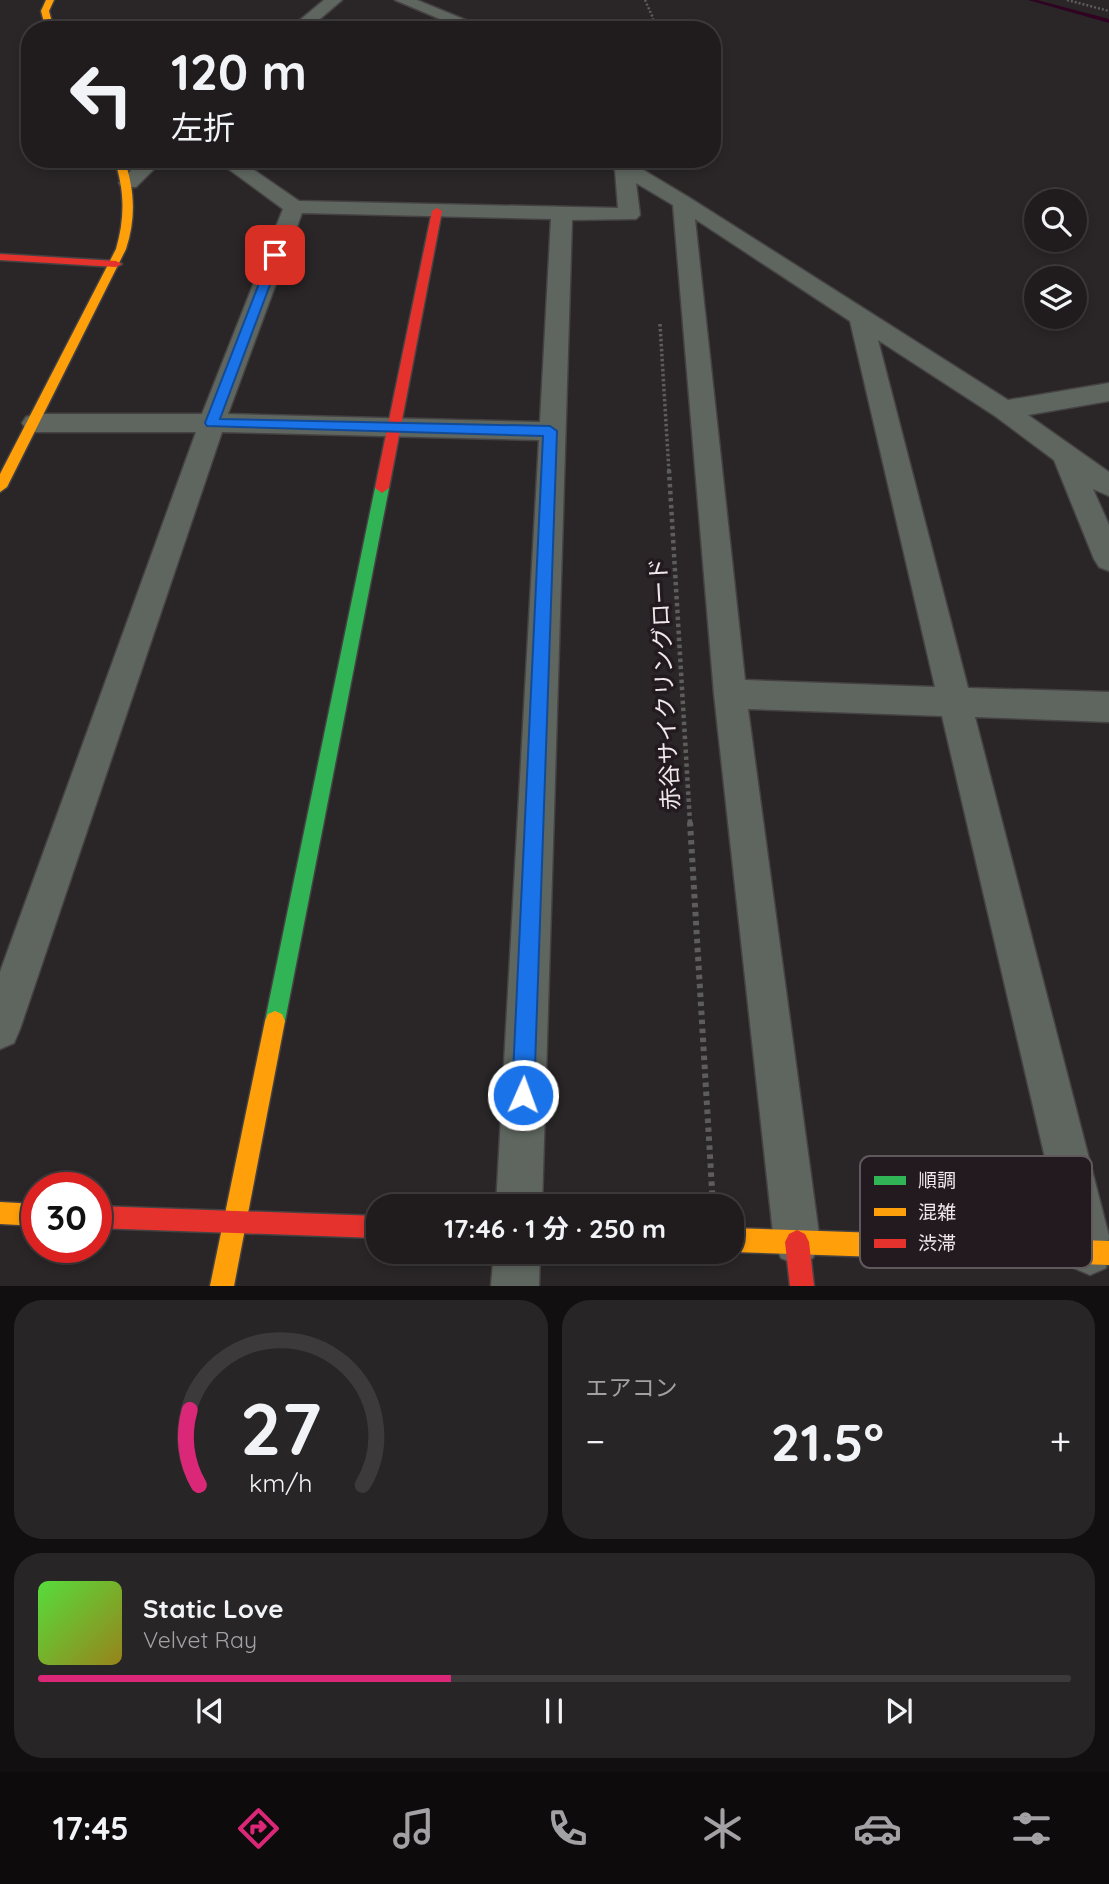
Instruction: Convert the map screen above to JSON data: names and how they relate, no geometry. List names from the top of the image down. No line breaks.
{"streets":{"path":["赤谷サイクリングロード"]},"legend":["順調","混雑","渋滞"],"page":{"turn":["120 m","左折"],"limit":"30","trip":"17:46 · 1 分 · 250 m","tile":"エアコン","heat":["−","21.5°","+"],"song":["Static Love","Velvet Ray"],"tabs":"17:45","gauge":["27","km/h"]}}
